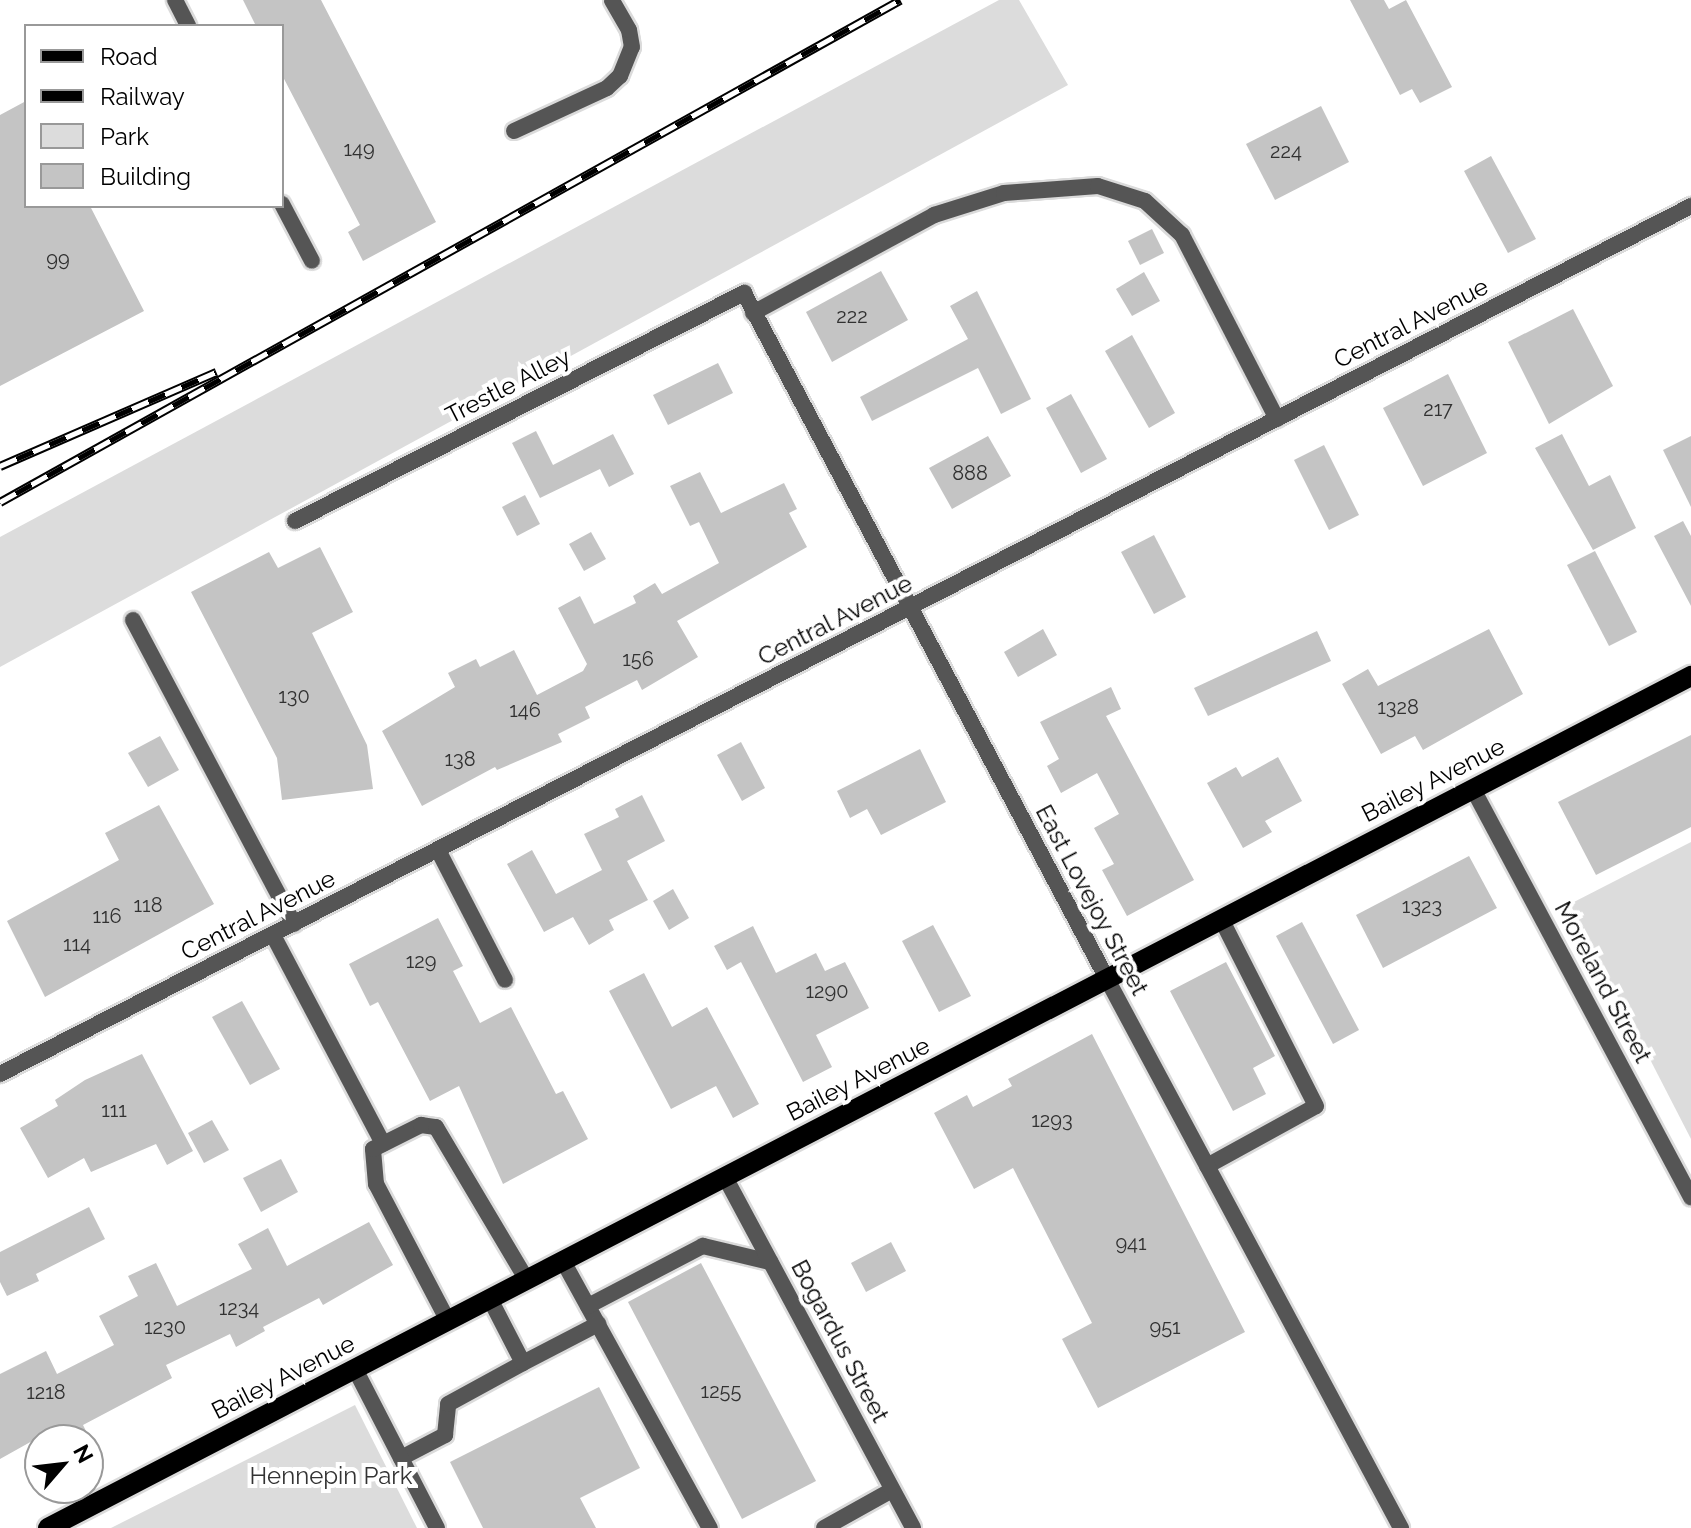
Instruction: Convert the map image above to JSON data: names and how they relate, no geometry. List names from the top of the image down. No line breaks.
{"streets":{"main road":["Bailey Avenue"],"street":["Central Avenue","Trestle Alley","East Lovejoy Street","Moreland Street","Bogardus Street"]},"crossings":[["Central Avenue","East Lovejoy Street"],["Trestle Alley","East Lovejoy Street"],["Bailey Avenue","East Lovejoy Street"],["Bailey Avenue","Moreland Street"],["Bailey Avenue","Bogardus Street"]],"parks":["Hennepin Park"],"house_numbers":["149","224","99","222","217","888","156","130","1328","146","138","118","1323","116","114","129","1290","111","1293","941","1234","1230","951","1255","1218"],"legend":["Road","Railway","Park","Building"],"north":"top right"}
